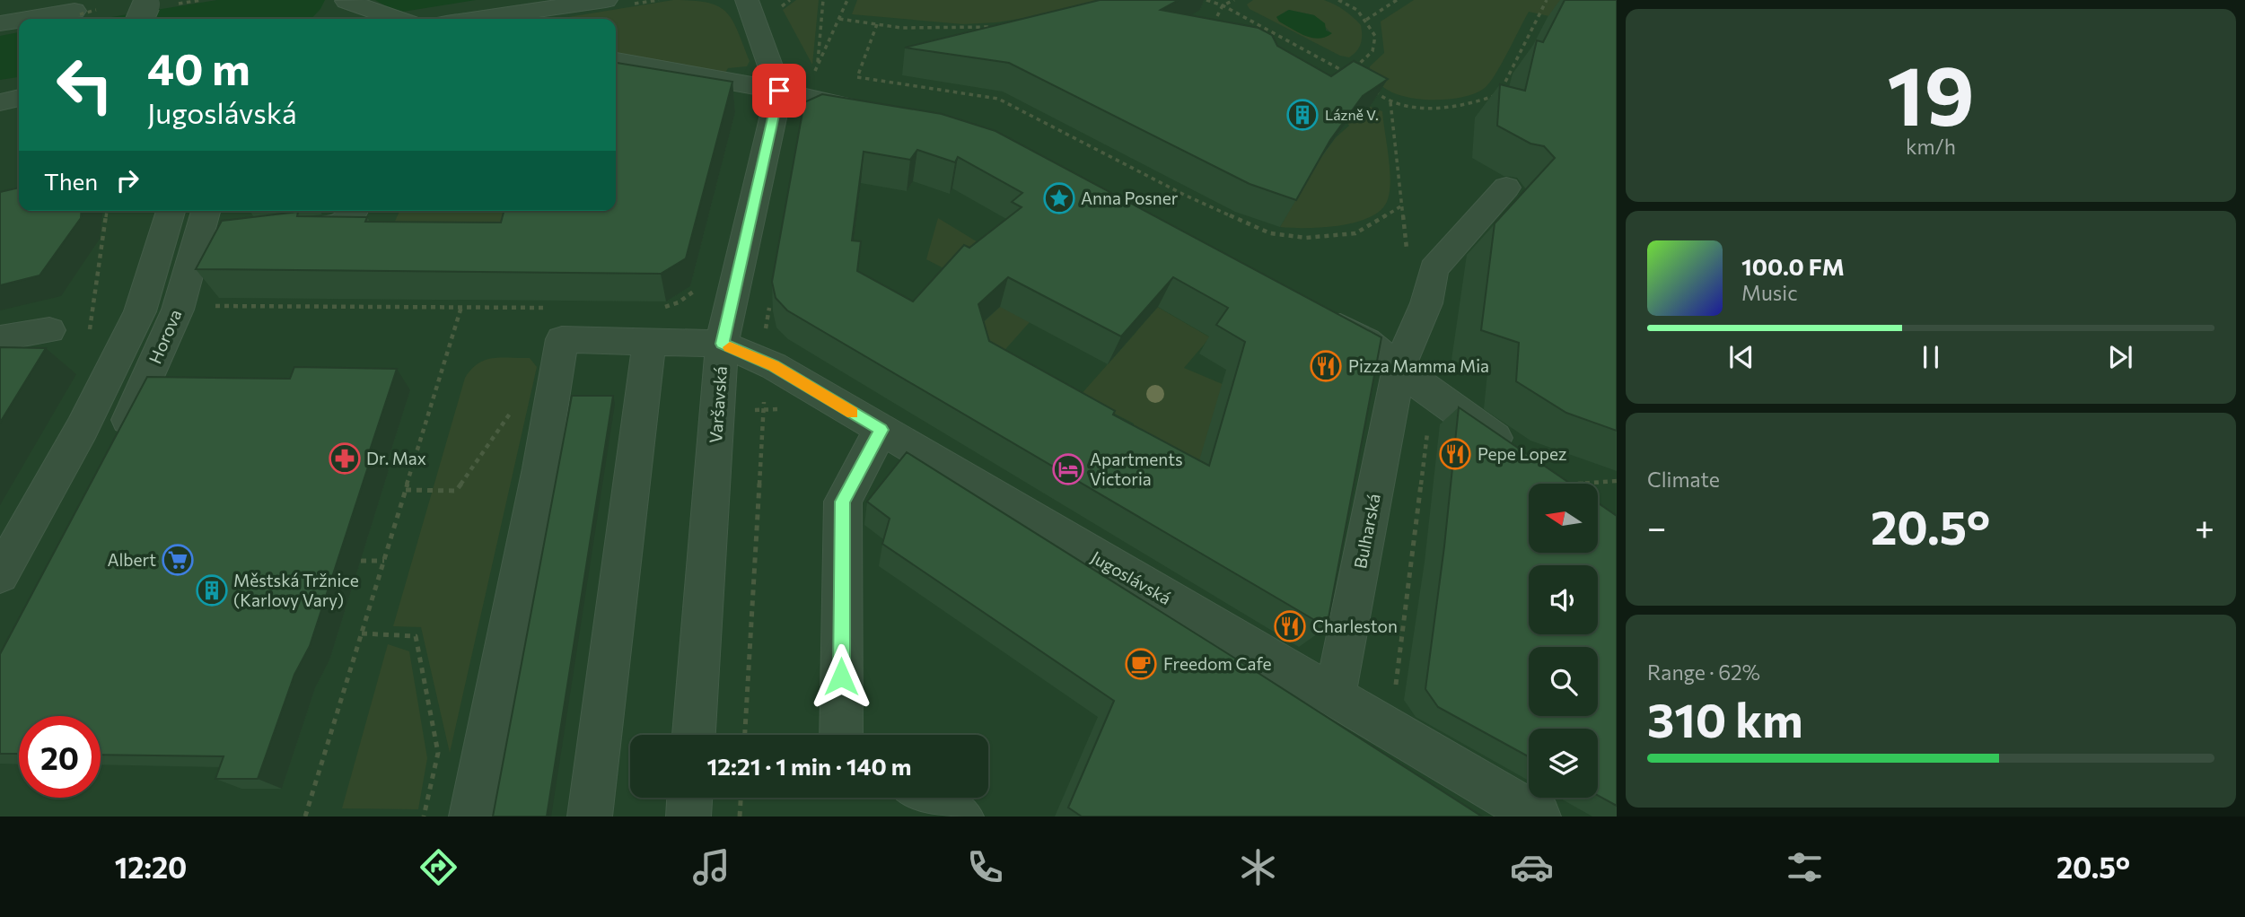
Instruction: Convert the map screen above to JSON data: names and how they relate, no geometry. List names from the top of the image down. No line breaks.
{"streets":{"street":["Horova","Varšavská","Bulharská","Jugoslávská"]},"crossings":[["Varšavská","Jugoslávská"],["Bulharská","Jugoslávská"]],"places":{"building":["Lázně V.","Městská Tržnice (Karlovy Vary)"],"place":["Anna Posner"],"restaurant":["Pizza Mamma Mia","Pepe Lopez","Charleston"],"pharmacy":["Dr. Max"],"hotel":["Apartments Victoria"],"supermarket":["Albert"],"cafe":["Freedom Cafe"]},"north":"left","page":{"tile":[["19","km/h"],"Climate",["Range · 62%","310 km"]],"turn":["40 m","Jugoslávská"],"then":"Then","song":["100.0 FM","Music"],"heat":["−","20.5°","+"],"limit":"20","trip":"12:21 · 1 min · 140 m","tabs":["12:20","20.5°"]}}
